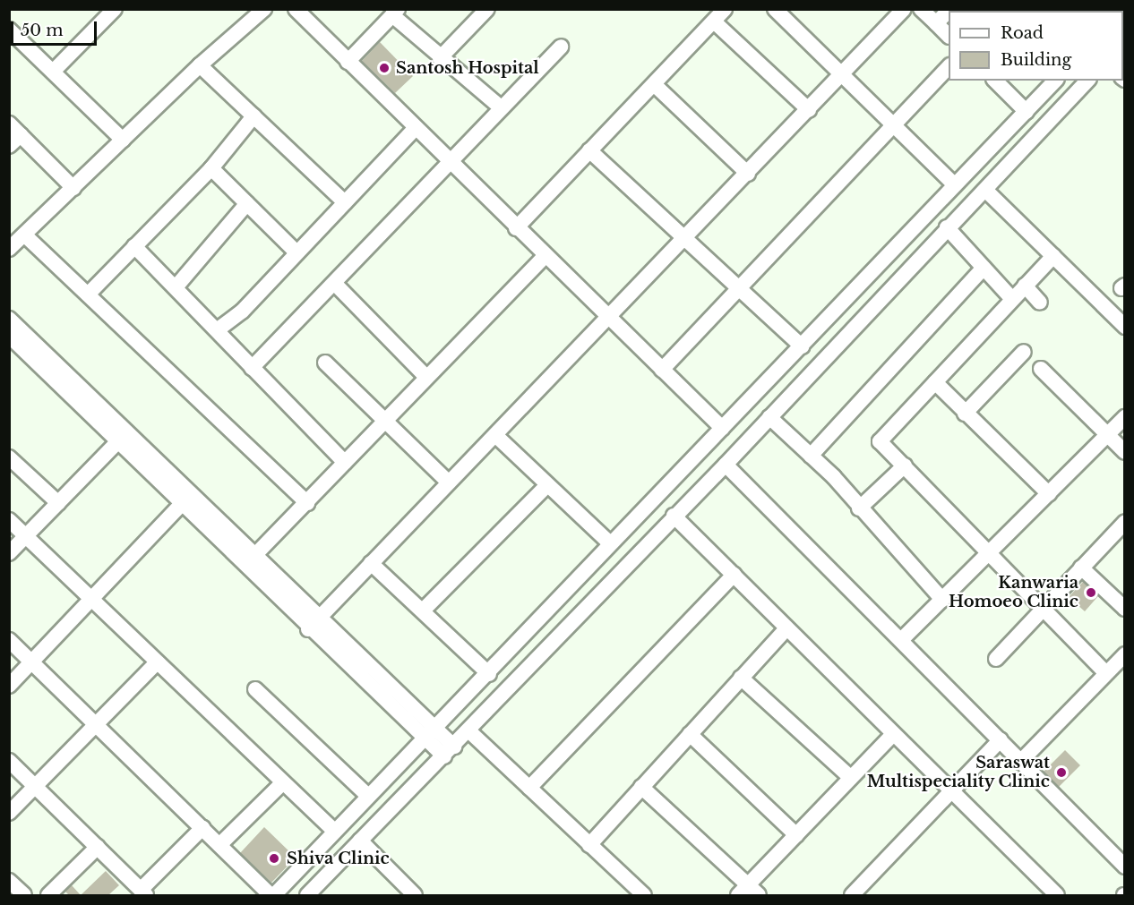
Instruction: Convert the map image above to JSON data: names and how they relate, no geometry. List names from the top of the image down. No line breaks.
{"places":["Santosh Hospital","Kanwaria Homoeo Clinic","Saraswat Multispeciality Clinic","Shiva Clinic"],"legend":["Road","Building"],"scale_bar":"50 m"}
